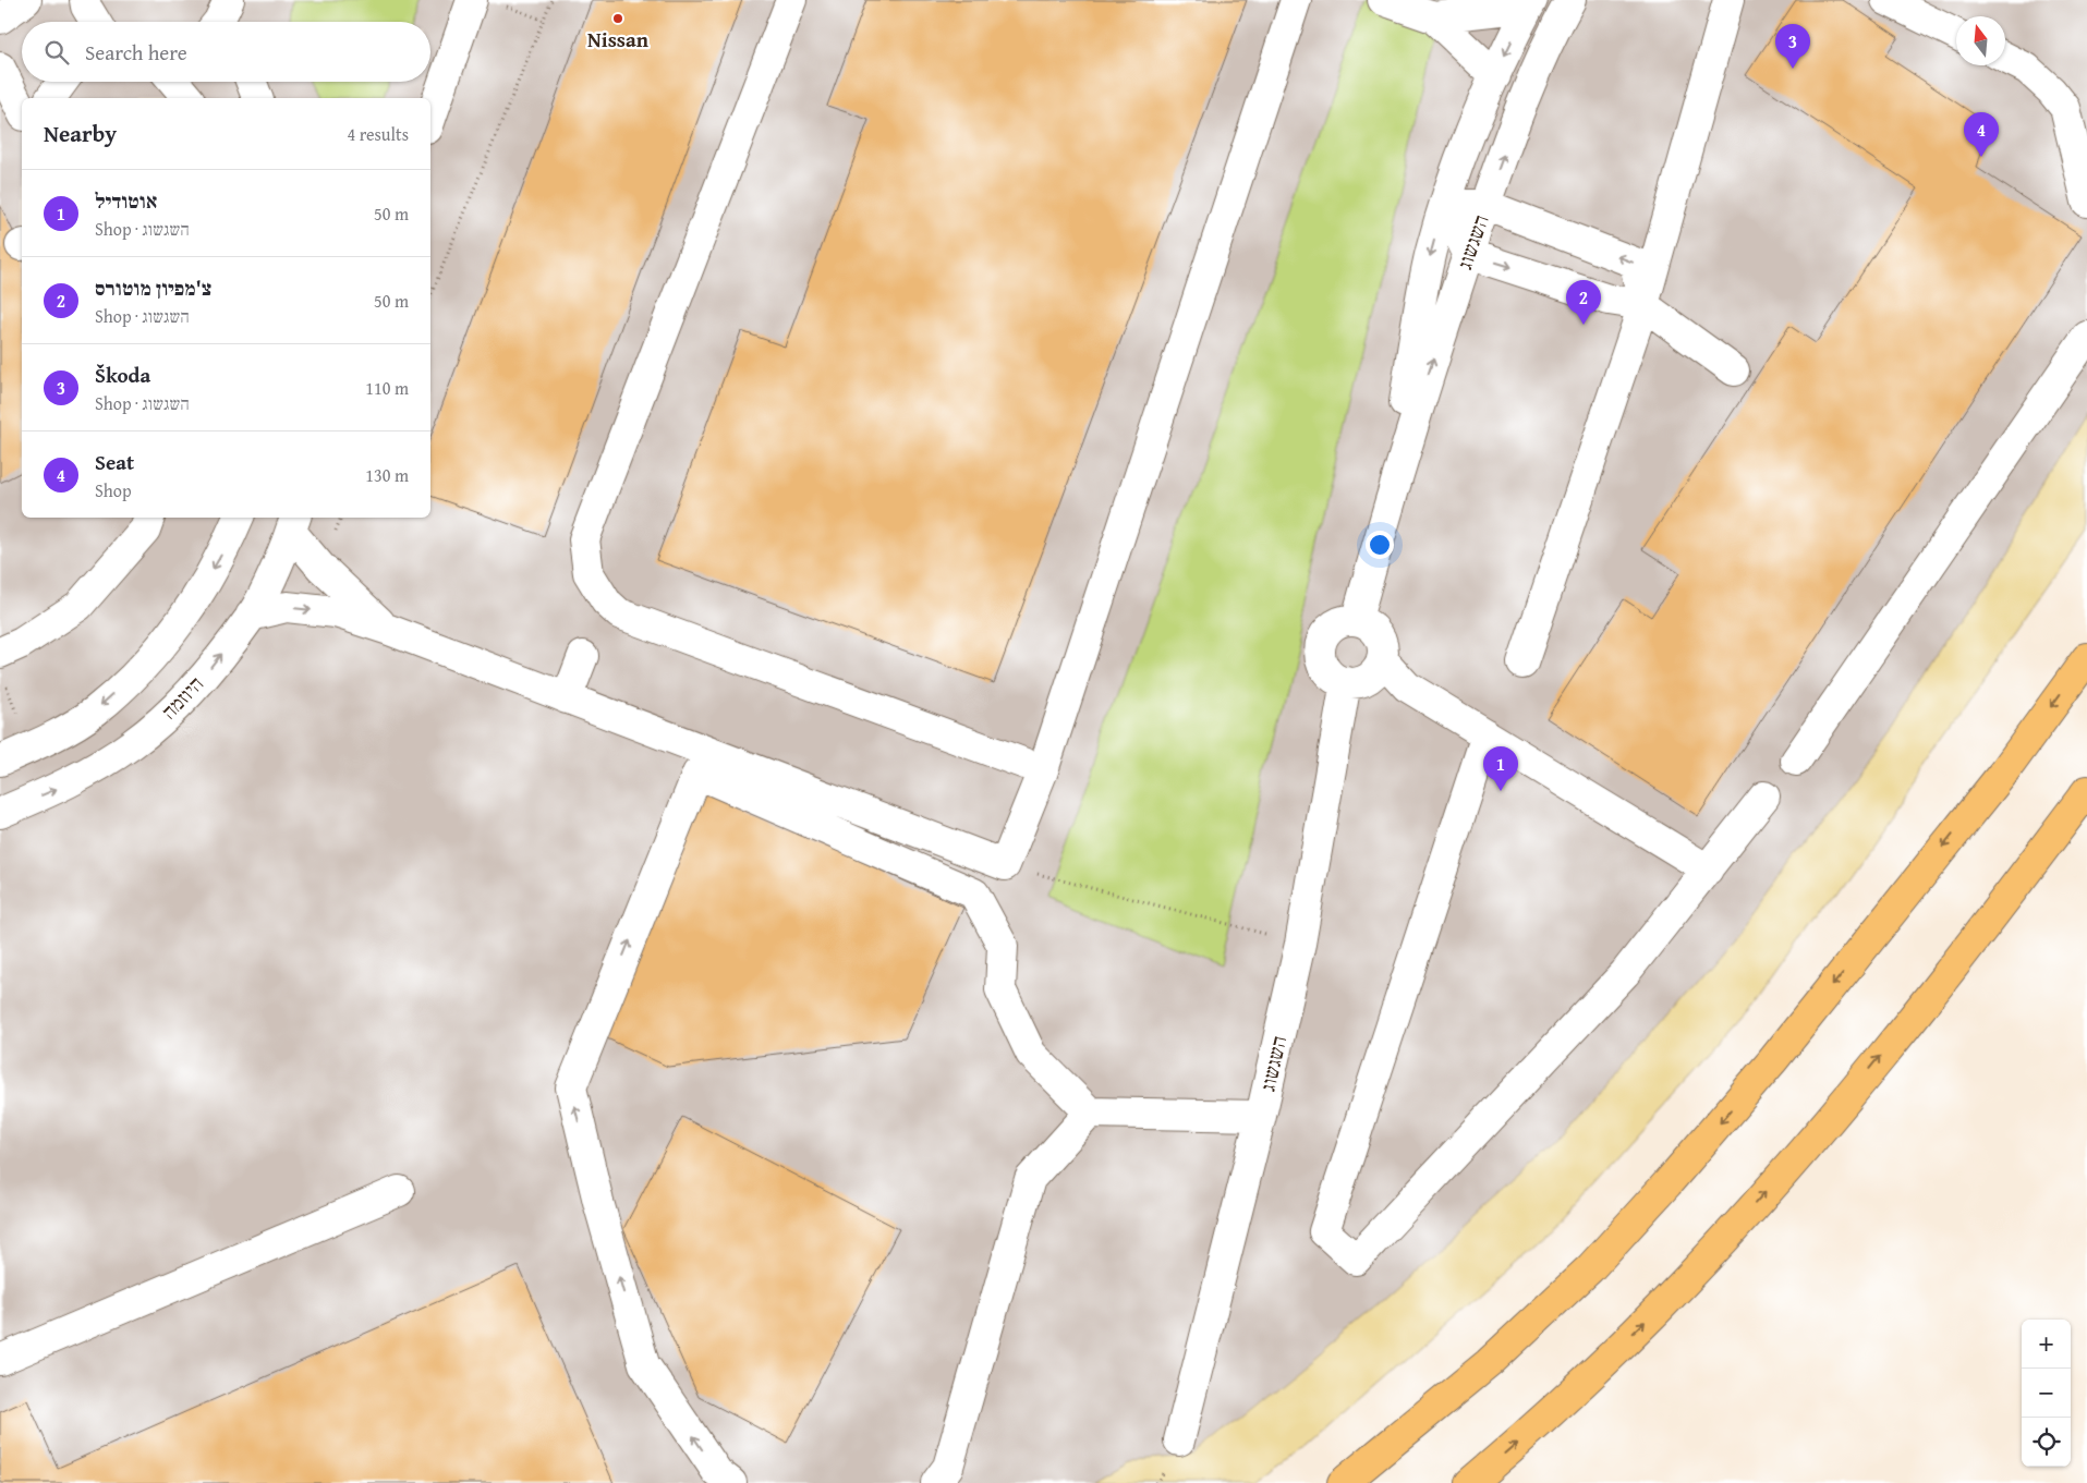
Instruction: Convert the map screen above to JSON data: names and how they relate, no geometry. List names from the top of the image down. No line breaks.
{"streets":{"street":["השגשוג","היוזמה"]},"places":["Nissan"],"north":"top","page":{"search":"Search here","pins":["3","4","2","1"],"heading":["Nearby","4 results"],"list":[{"mark":"1","name":"אוטודיל","note":"Shop · השגשוג","value":"50 m"},{"mark":"2","name":"צ'מפיון מוטורס","note":"Shop · השגשוג","value":"50 m"},{"mark":"3","name":"Škoda","note":"Shop · השגשוג","value":"110 m"},{"mark":"4","name":"Seat","note":"Shop","value":"130 m"}],"map_buttons":["+","−"]}}
